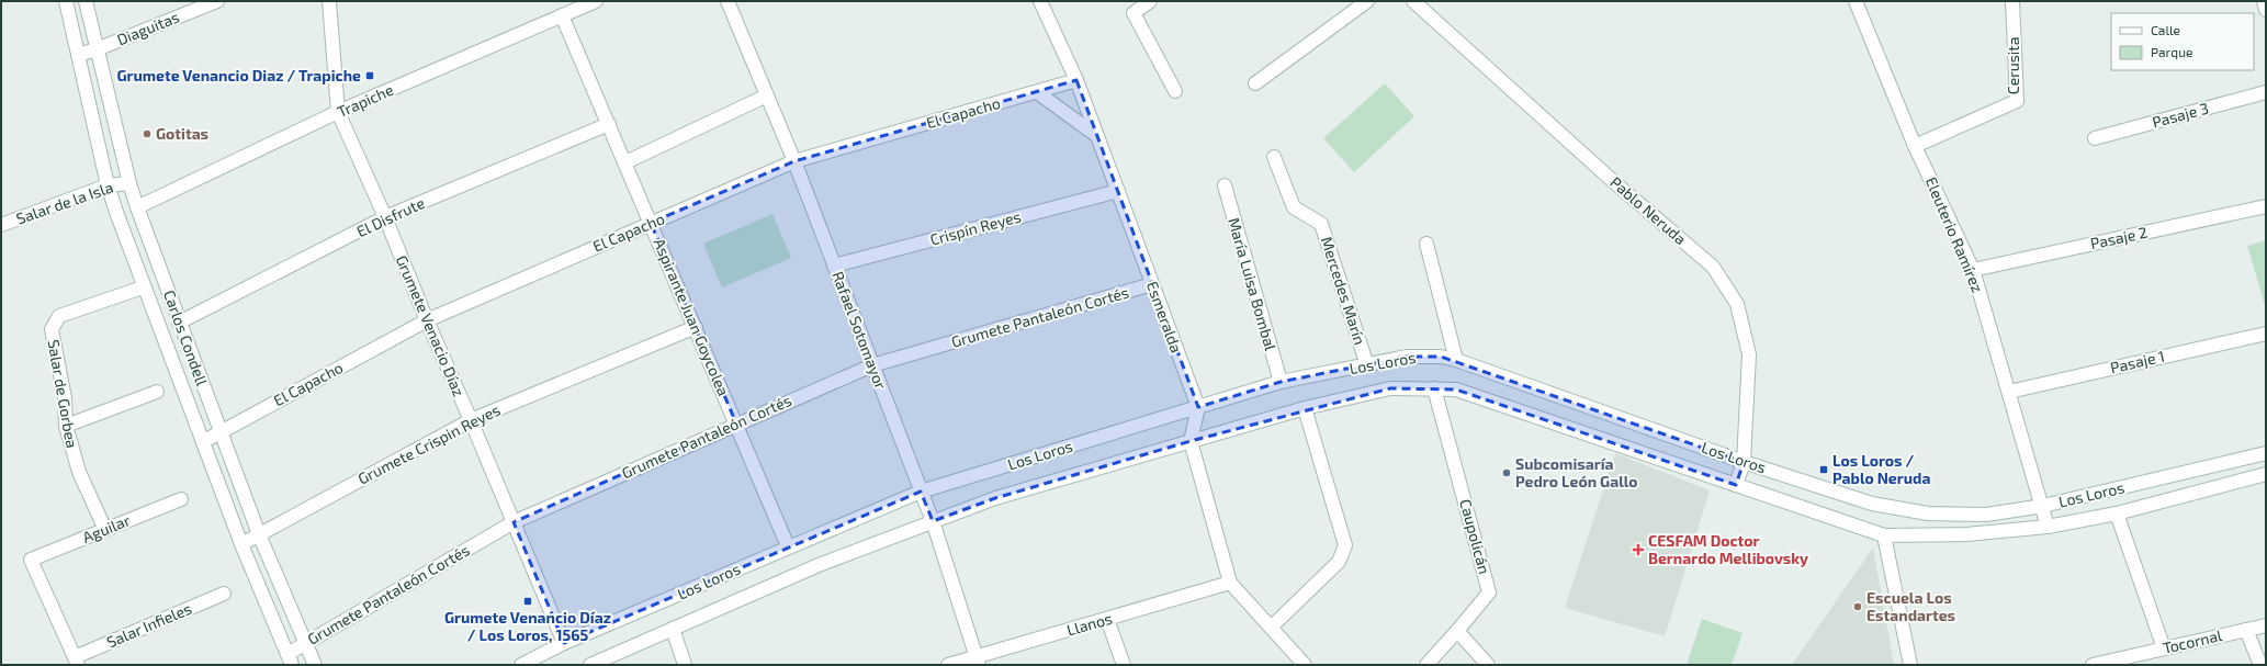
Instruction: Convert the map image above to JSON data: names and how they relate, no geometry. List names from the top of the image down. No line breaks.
{"streets":{"street":["Diaguitas","Cerusita","Trapiche","El Capacho","Pasaje 3","Salar de la Isla","Pablo Neruda","El Disfrute","Crispín Reyes","Eleuterio Ramírez","Pasaje 2","María Luisa Bombal","Mercedes Marín","Aspirante Juan Goycolea","Grumete Pantaleón Cortés","Esmeralda","Grumete Venacio Díaz","Rafael Sotomayor","Carlos Condell","Pasaje 1","Los Loros","Salar de Gorbea","Grumete Crispin Reyes","Aguilar","Caupolicán","Llanos","Salar Infieles","Tocornal"]},"crossings":[["Diaguitas","Carlos Condell"],["Cerusita","Eleuterio Ramírez"],["Trapiche","Aspirante Juan Goycolea"],["Trapiche","Grumete Venacio Díaz"],["Trapiche","Carlos Condell"],["El Capacho","Aspirante Juan Goycolea"],["El Capacho","Esmeralda"],["El Capacho","Grumete Venacio Díaz"],["El Capacho","Rafael Sotomayor"],["El Capacho","Carlos Condell"],["Salar de la Isla","Carlos Condell"],["Pablo Neruda","Los Loros"],["El Disfrute","Aspirante Juan Goycolea"],["El Disfrute","Grumete Venacio Díaz"],["El Disfrute","Carlos Condell"],["Crispín Reyes","Esmeralda"],["Crispín Reyes","Rafael Sotomayor"],["Eleuterio Ramírez","Pasaje 2"],["Eleuterio Ramírez","Pasaje 1"],["Eleuterio Ramírez","Los Loros"],["María Luisa Bombal","Los Loros"],["Mercedes Marín","Los Loros"],["Aspirante Juan Goycolea","Grumete Pantaleón Cortés"],["Aspirante Juan Goycolea","Los Loros"],["Aspirante Juan Goycolea","Grumete Crispin Reyes"],["Grumete Pantaleón Cortés","Esmeralda"],["Grumete Pantaleón Cortés","Grumete Venacio Díaz"],["Grumete Pantaleón Cortés","Rafael Sotomayor"],["Grumete Pantaleón Cortés","Carlos Condell"],["Esmeralda","Los Loros"],["Grumete Venacio Díaz","Los Loros"],["Grumete Venacio Díaz","Grumete Crispin Reyes"],["Rafael Sotomayor","Los Loros"],["Rafael Sotomayor","Llanos"],["Carlos Condell","Salar de Gorbea"],["Carlos Condell","Grumete Crispin Reyes"],["Los Loros","Caupolicán"],["Los Loros","Tocornal"],["Salar de Gorbea","Aguilar"],["Aguilar","Salar Infieles"]],"places":{"transit":["Grumete Venancio Diaz / Trapiche","Los Loros / Pablo Neruda","Grumete Venancio Díaz / Los Loros, 1565"],"other":["Gotitas","Subcomisaría Pedro León Gallo","Escuela Los Estandartes"],"health":["CESFAM Doctor Bernardo Mellibovsky"]},"legend":["Calle","Parque"]}
